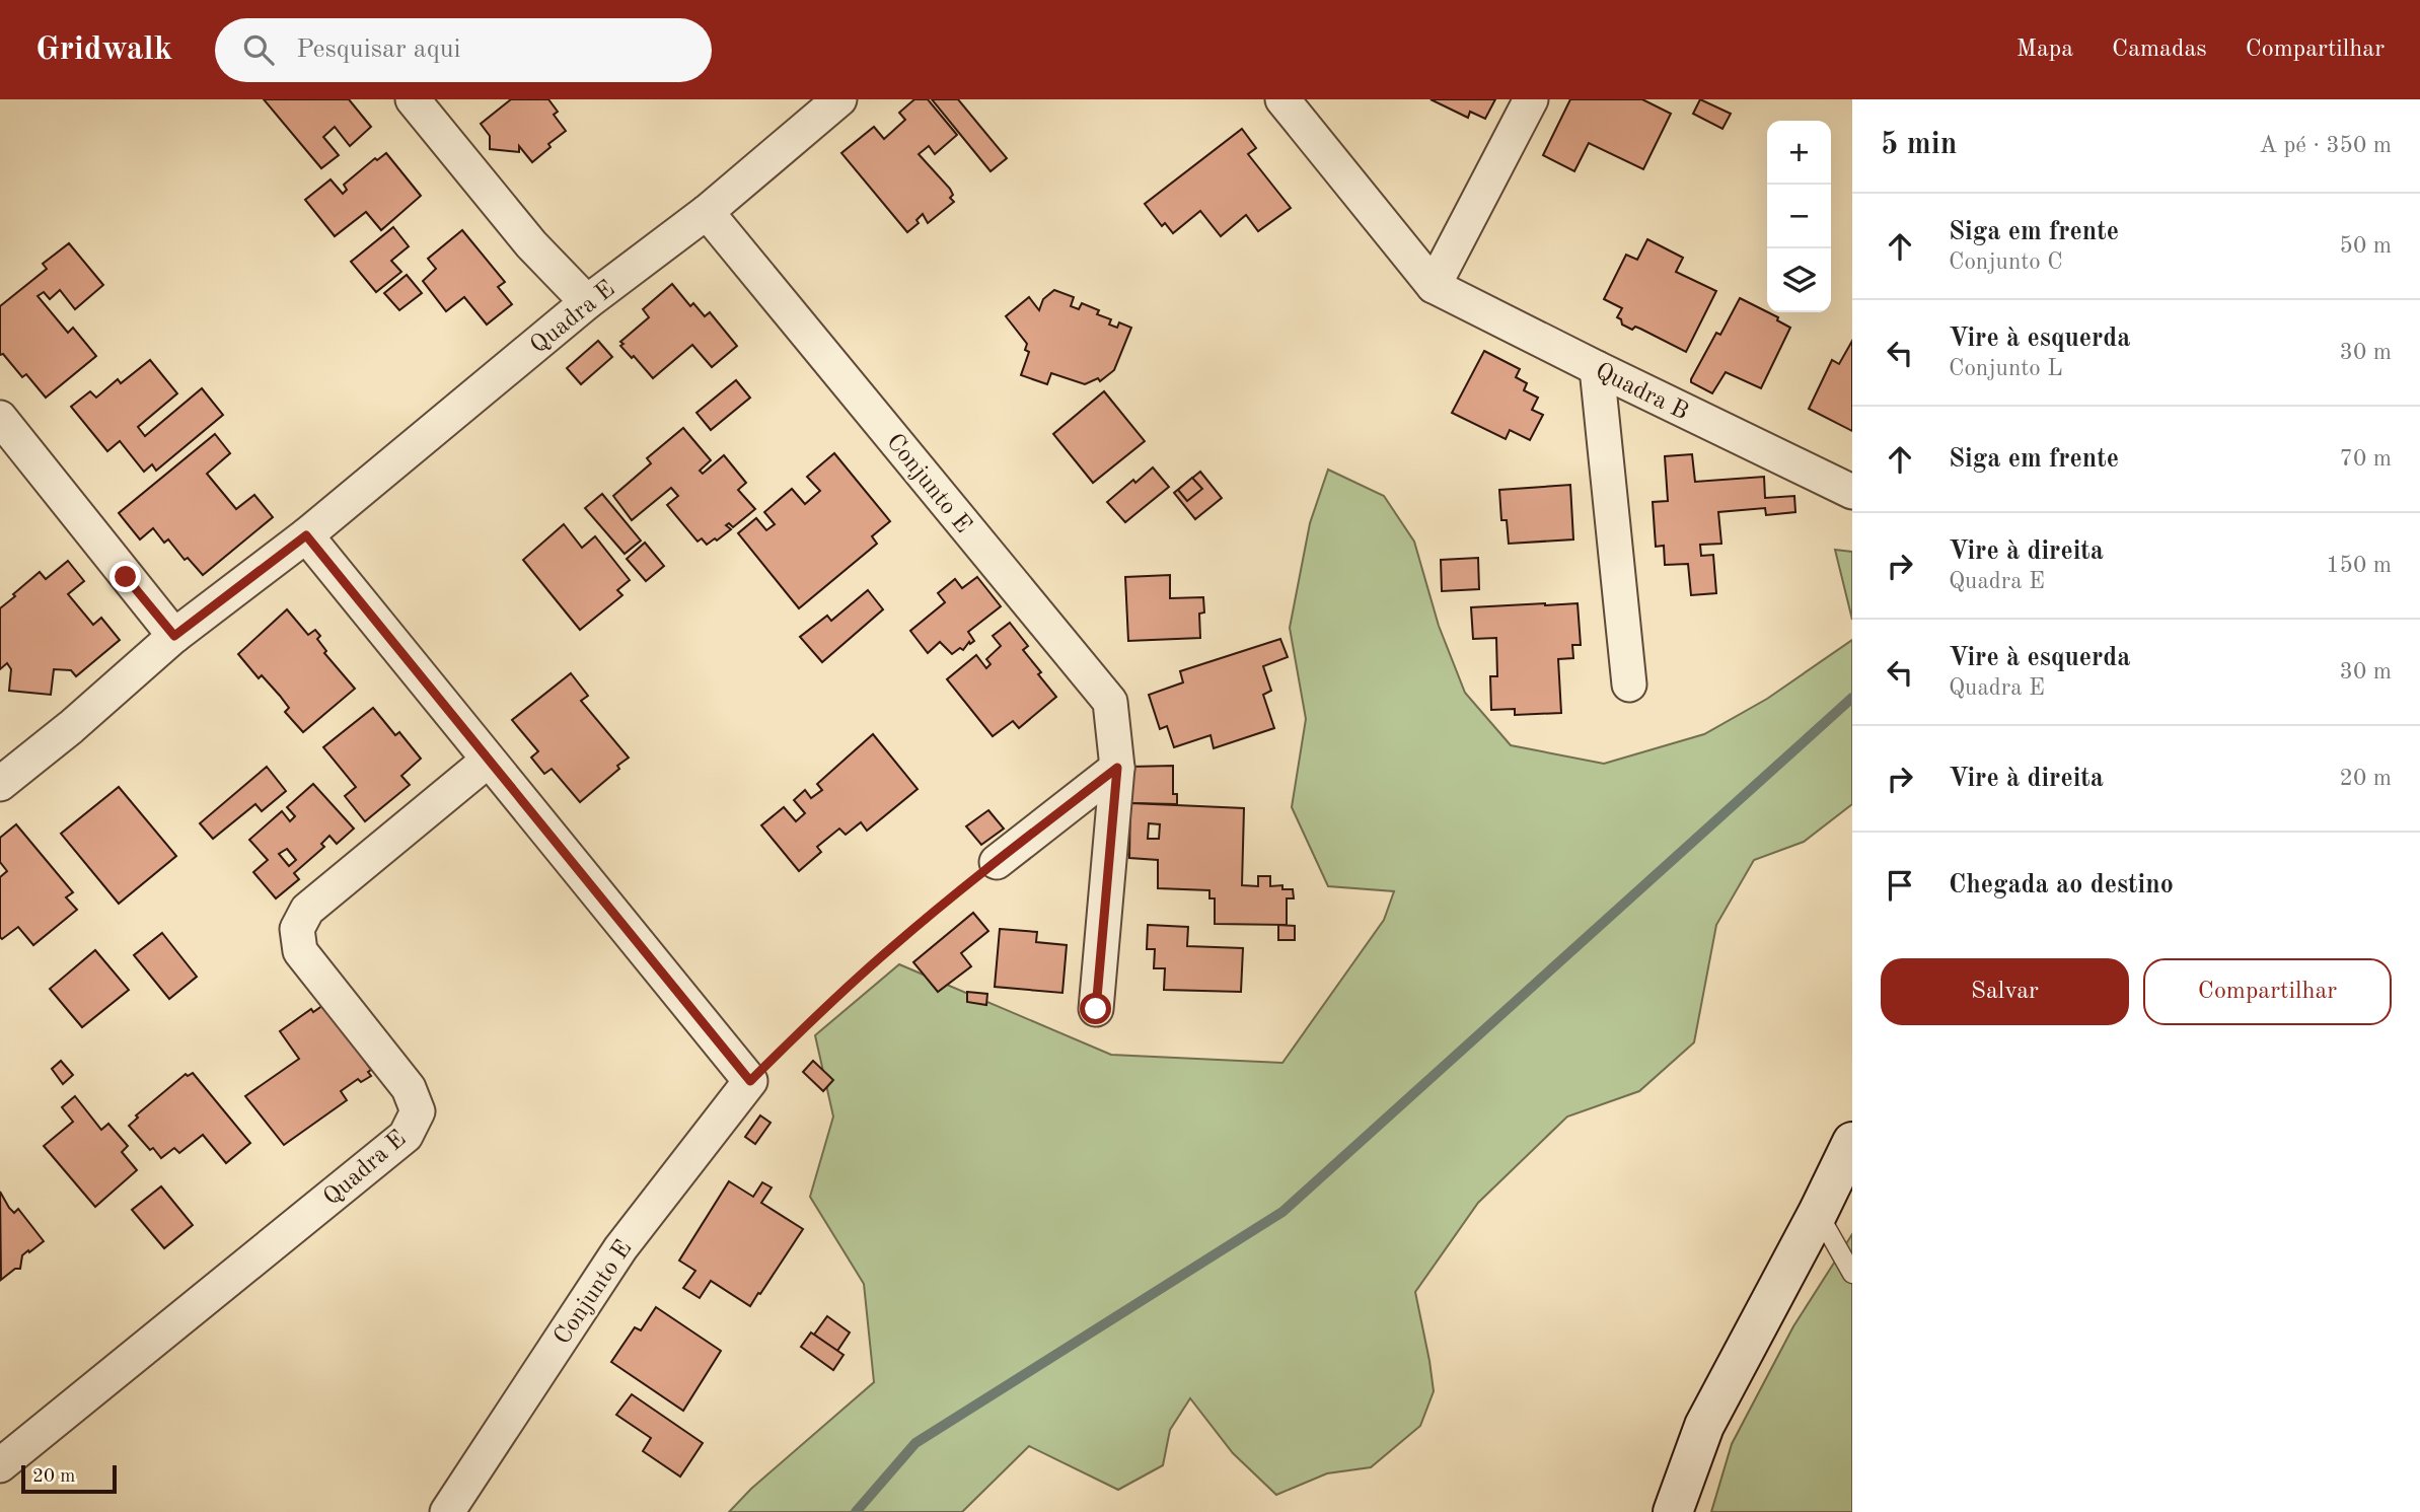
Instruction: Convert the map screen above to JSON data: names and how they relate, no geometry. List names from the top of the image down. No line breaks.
{"streets":{"street":["Quadra E","Quadra B","Conjunto E"]},"crossings":[["Quadra E","Conjunto E"]],"scale_bar":"20 m","page":{"header":"Gridwalk","search":"Pesquisar aqui","nav":["Mapa","Camadas","Compartilhar"],"heading":["5 min","A pé · 350 m"],"map_buttons":["+","−"],"list":[["Siga em frente","Conjunto C","50 m"],["Vire à esquerda","Conjunto L","30 m"],["Siga em frente","70 m"],["Vire à direita","Quadra E","150 m"],["Vire à esquerda","Quadra E","30 m"],["Vire à direita","20 m"],"Chegada ao destino"],"buttons":["Salvar","Compartilhar"],"scale":"20 m"}}
